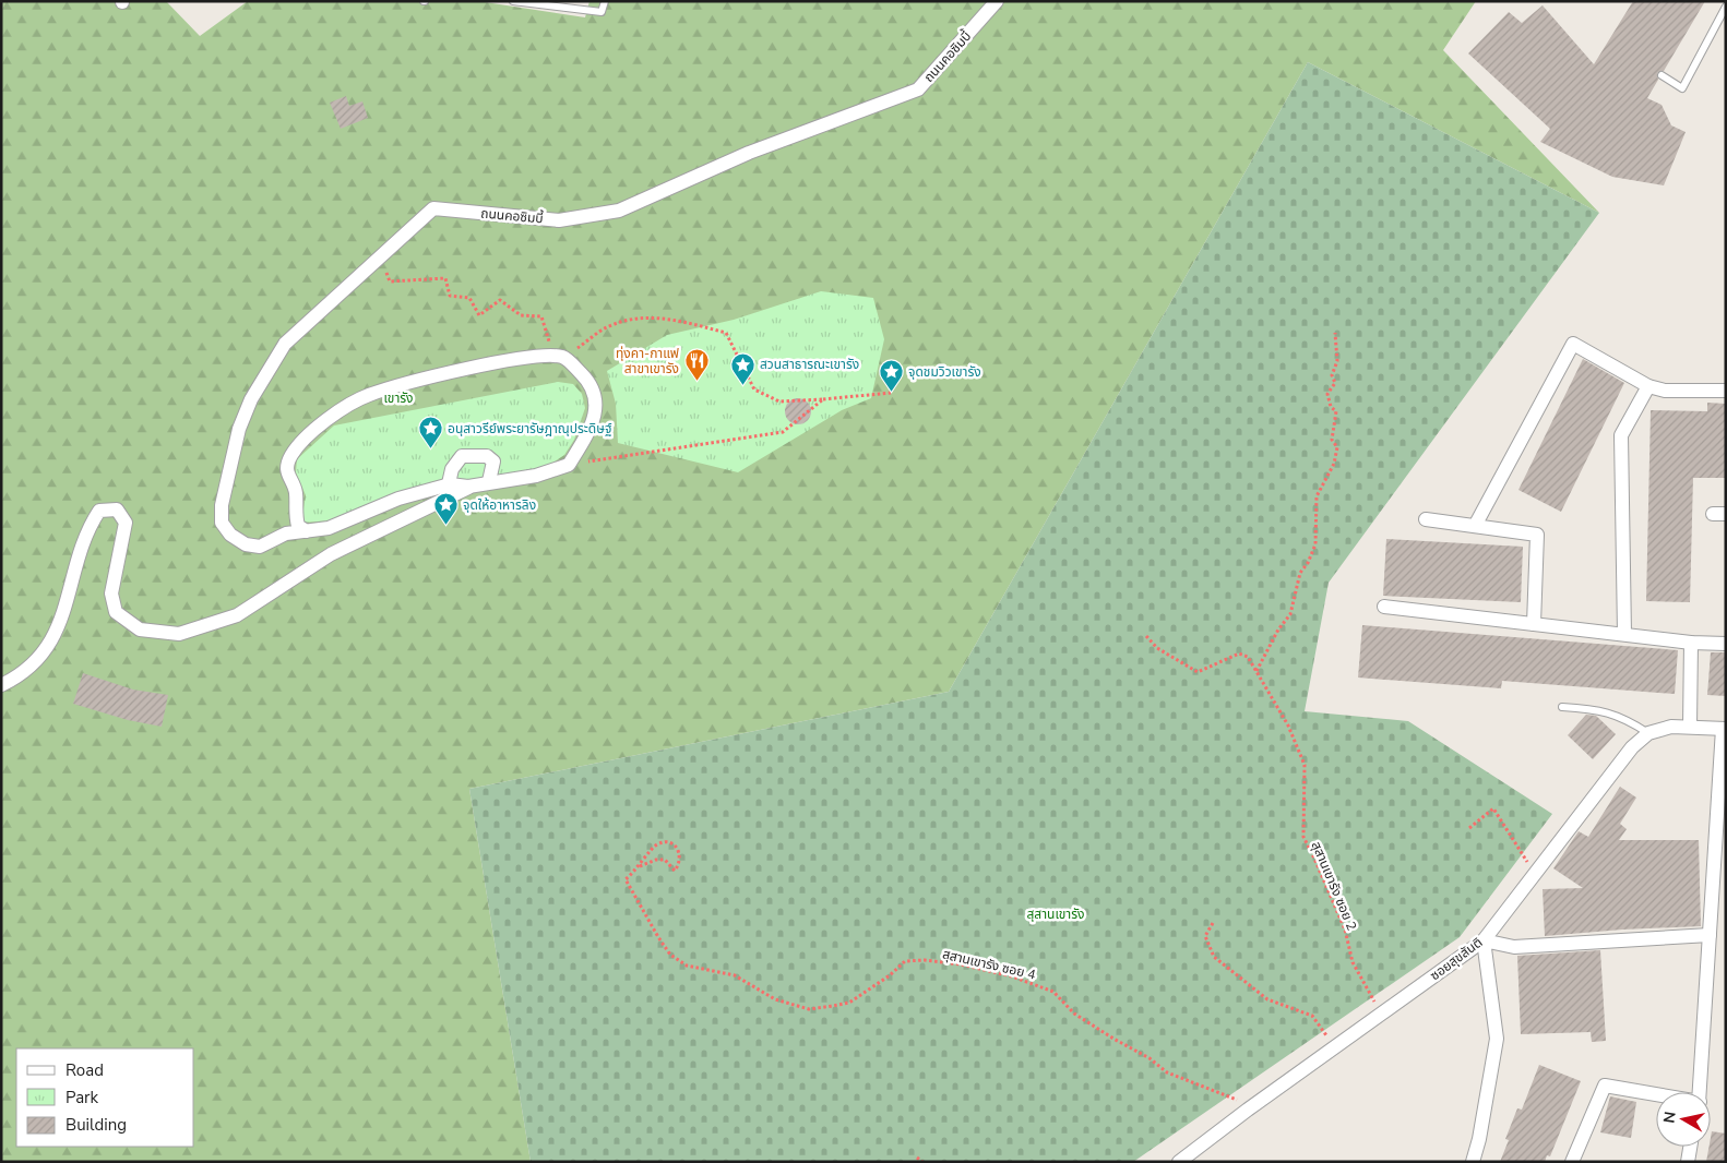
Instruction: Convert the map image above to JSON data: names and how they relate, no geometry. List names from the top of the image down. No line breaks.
{"streets":{"street":["ถนนคอซิมบี้","ซอยสุขสันติ"],"path":["สุสานเขารัง ซอย 2","สุสานเขารัง ซอย 4"]},"crossings":[["สุสานเขารัง ซอย 2","ซอยสุขสันติ"],["ซอยสุขสันติ","สุสานเขารัง ซอย 4"]],"parks":["เขารัง","สุสานเขารัง"],"places":{"restaurant":["ทุ่งคา-กาแฟ สาขาเขารัง"],"place":["สวนสาธารณะเขารัง","จุดชมวิวเขารัง","อนุสาวรีย์พระยารัษฎาณุประดิษฐ์","จุดให้อาหารลิง"]},"legend":["Road","Park","Building"],"north":"left"}
